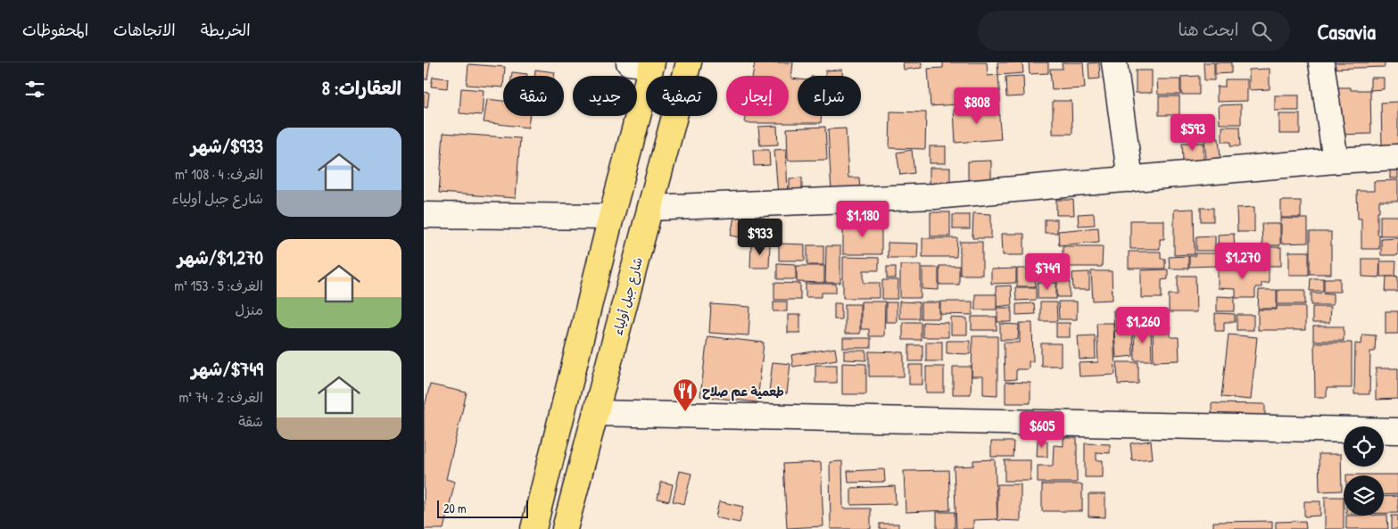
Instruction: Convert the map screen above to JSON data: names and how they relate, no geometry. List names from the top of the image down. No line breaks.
{"streets":{"main road":["شارع جبل أولياء"]},"places":{"restaurant":["طعمية عم صلاح"]},"scale_bar":"20 m","page":{"header":"Casavia","search":"ابحث هنا","nav":["الخريطة","الاتجاهات","المحفوظات"],"heading":"العقارات: 8","chip":["شراء","إيجار","تصفية","جديد","شقة"],"price":["$808","$593","$1,180","$933","$1,270","$749","$1,260","$605"],"list":[{"name":"$933/شهر","note":"الغرف: 4 · 108 m² · شارع جبل أولياء"},{"name":"$1,270/شهر","note":"الغرف: 5 · 153 m² · منزل"},{"name":"$749/شهر","note":"الغرف: 2 · 74 m² · شقة"}],"scale":"20 m"}}
